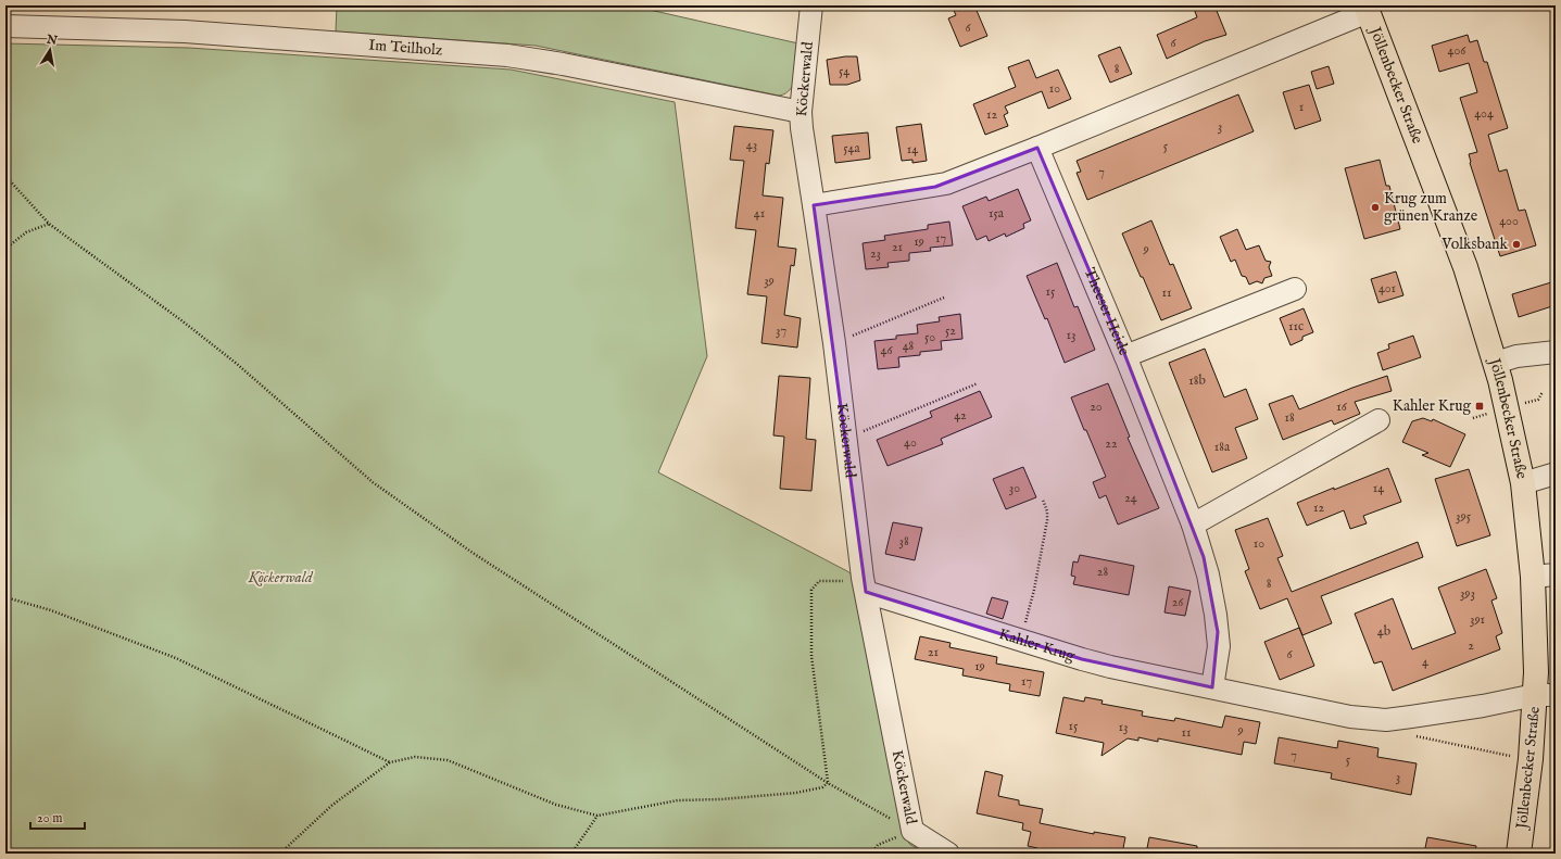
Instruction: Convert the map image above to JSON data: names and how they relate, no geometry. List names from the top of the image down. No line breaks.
{"streets":{"main road":["Jöllenbecker Straße"],"street":["Im Teilholz","Köckerwald","Theeser Heide","Kahler Krug"]},"crossings":[["Im Teilholz","Köckerwald"],["Köckerwald","Kahler Krug"],["Jöllenbecker Straße","Kahler Krug"]],"parks":["Köckerwald"],"places":{"other":["Krug zum grünen Kranze","Volksbank"],"transit":["Kahler Krug"]},"house_numbers":["6","6","406","8","54","10","1","404","12","3","43","5","54a","14","7","41","15a","400","17","19","21","9","23","39","401","15","11","11c","37","52","13","50","48","46","18b","20","16","42","18","40","22","18a","30","14","24","12","395","38","10","28","8","393","26","391","4b","2","21","6","4","19","17","15","13","9","11","7","5","3"],"scale_bar":"20 m","north":"top"}
